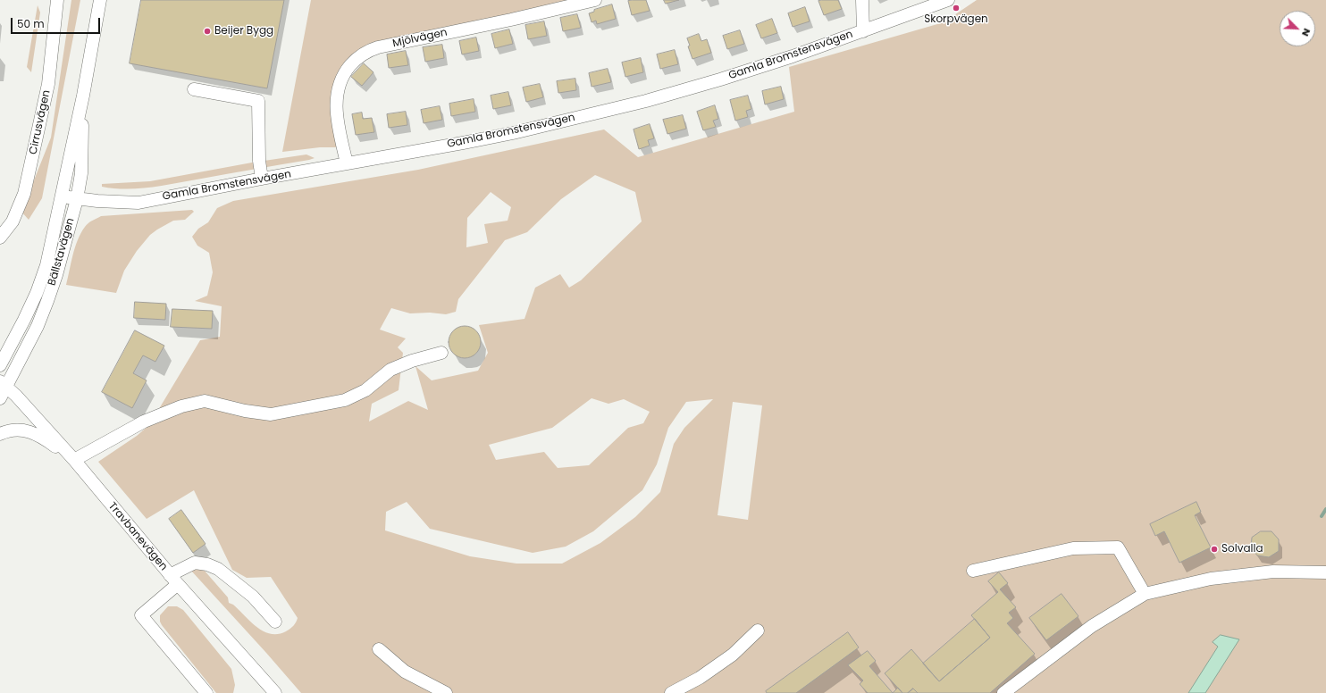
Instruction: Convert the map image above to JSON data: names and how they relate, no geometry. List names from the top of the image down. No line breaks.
{"streets":{"street":["Mjölvägen","Gamla Bromstensvägen","Cirrusvägen","Bällstavägen","Travbanevägen"]},"crossings":[["Mjölvägen","Gamla Bromstensvägen"],["Gamla Bromstensvägen","Bällstavägen"],["Bällstavägen","Travbanevägen"]],"places":["Skorpvägen","Beijer Bygg","Solvalla"],"scale_bar":"50 m","north":"bottom right"}
